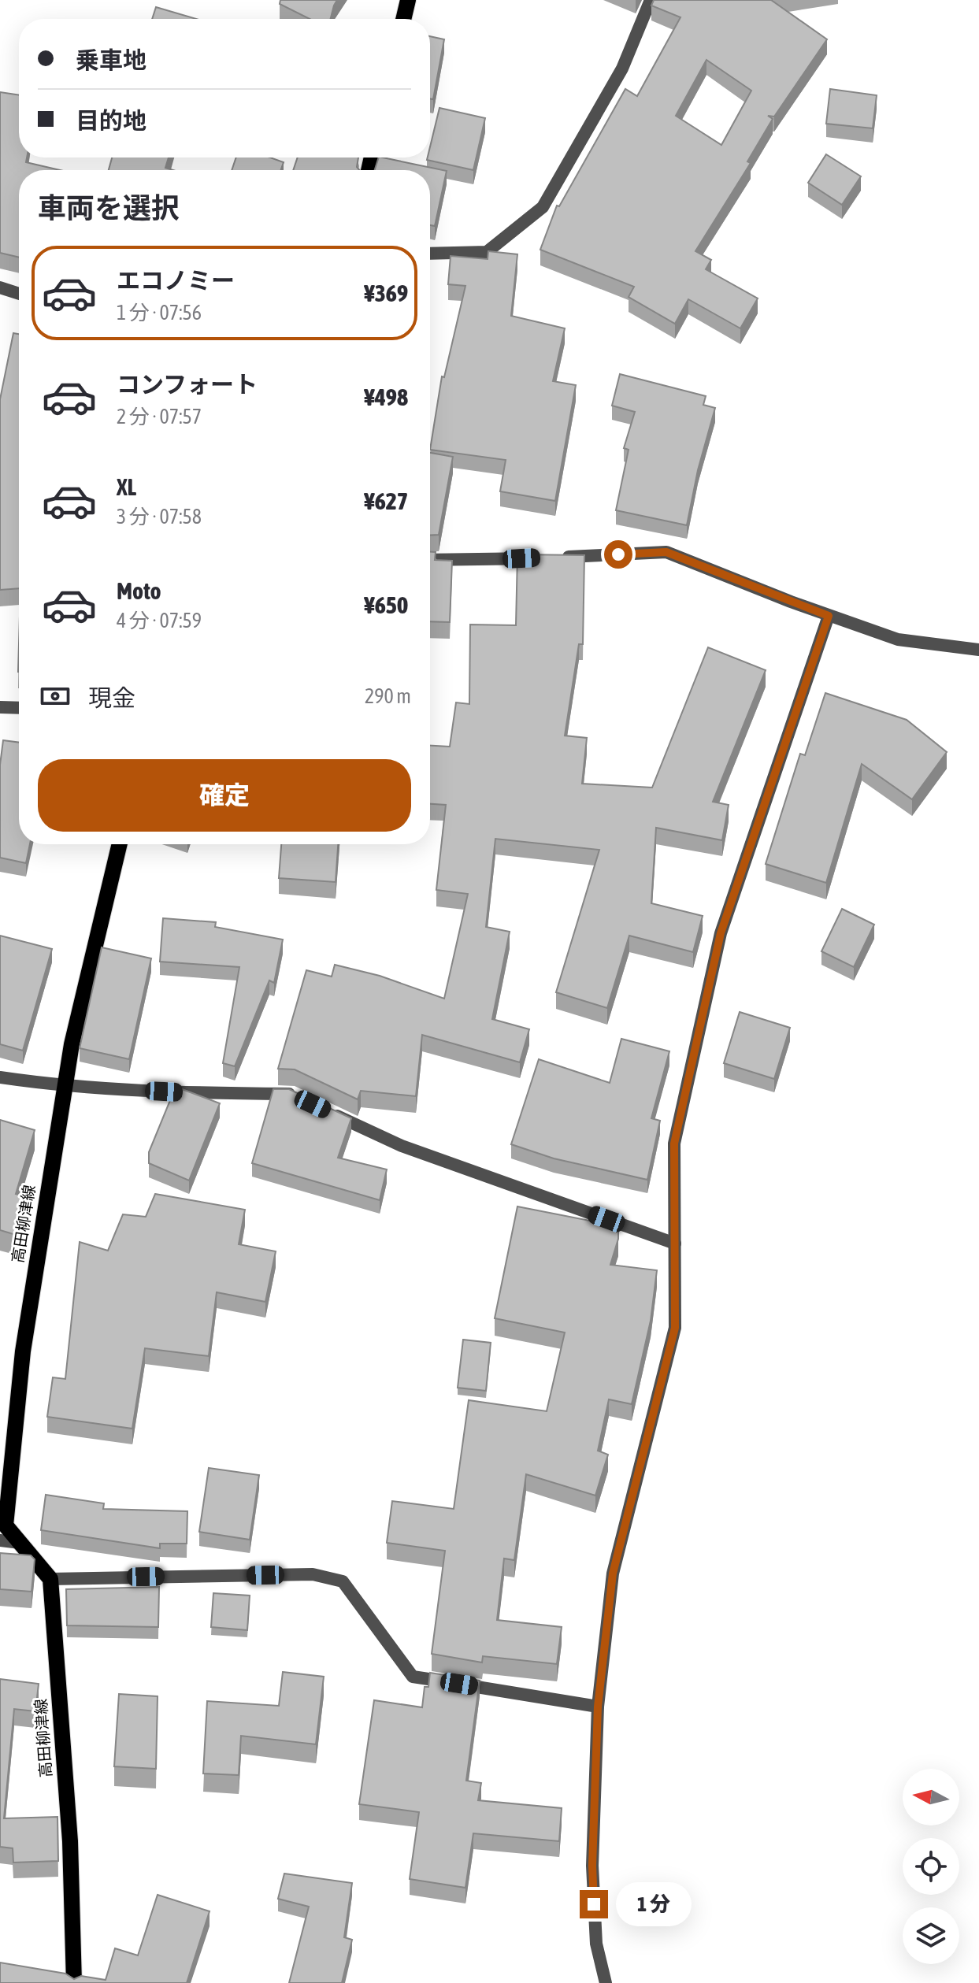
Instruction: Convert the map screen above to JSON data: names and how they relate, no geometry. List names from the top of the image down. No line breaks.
{"streets":{"main road":["高田柳津線"]},"north":"left","page":{"banner":["乗車地","目的地"],"heading":"車両を選択","list":[{"name":"エコノミー","note":"1 分 · 07:56","value":"¥369"},{"name":"コンフォート","note":"2 分 · 07:57","value":"¥498"},{"name":"XL","note":"3 分 · 07:58","value":"¥627"},{"name":"Moto","note":"4 分 · 07:59","value":"¥650"}],"pay":["現金","290 m"],"buttons":"確定","bubble":"1 分"}}
